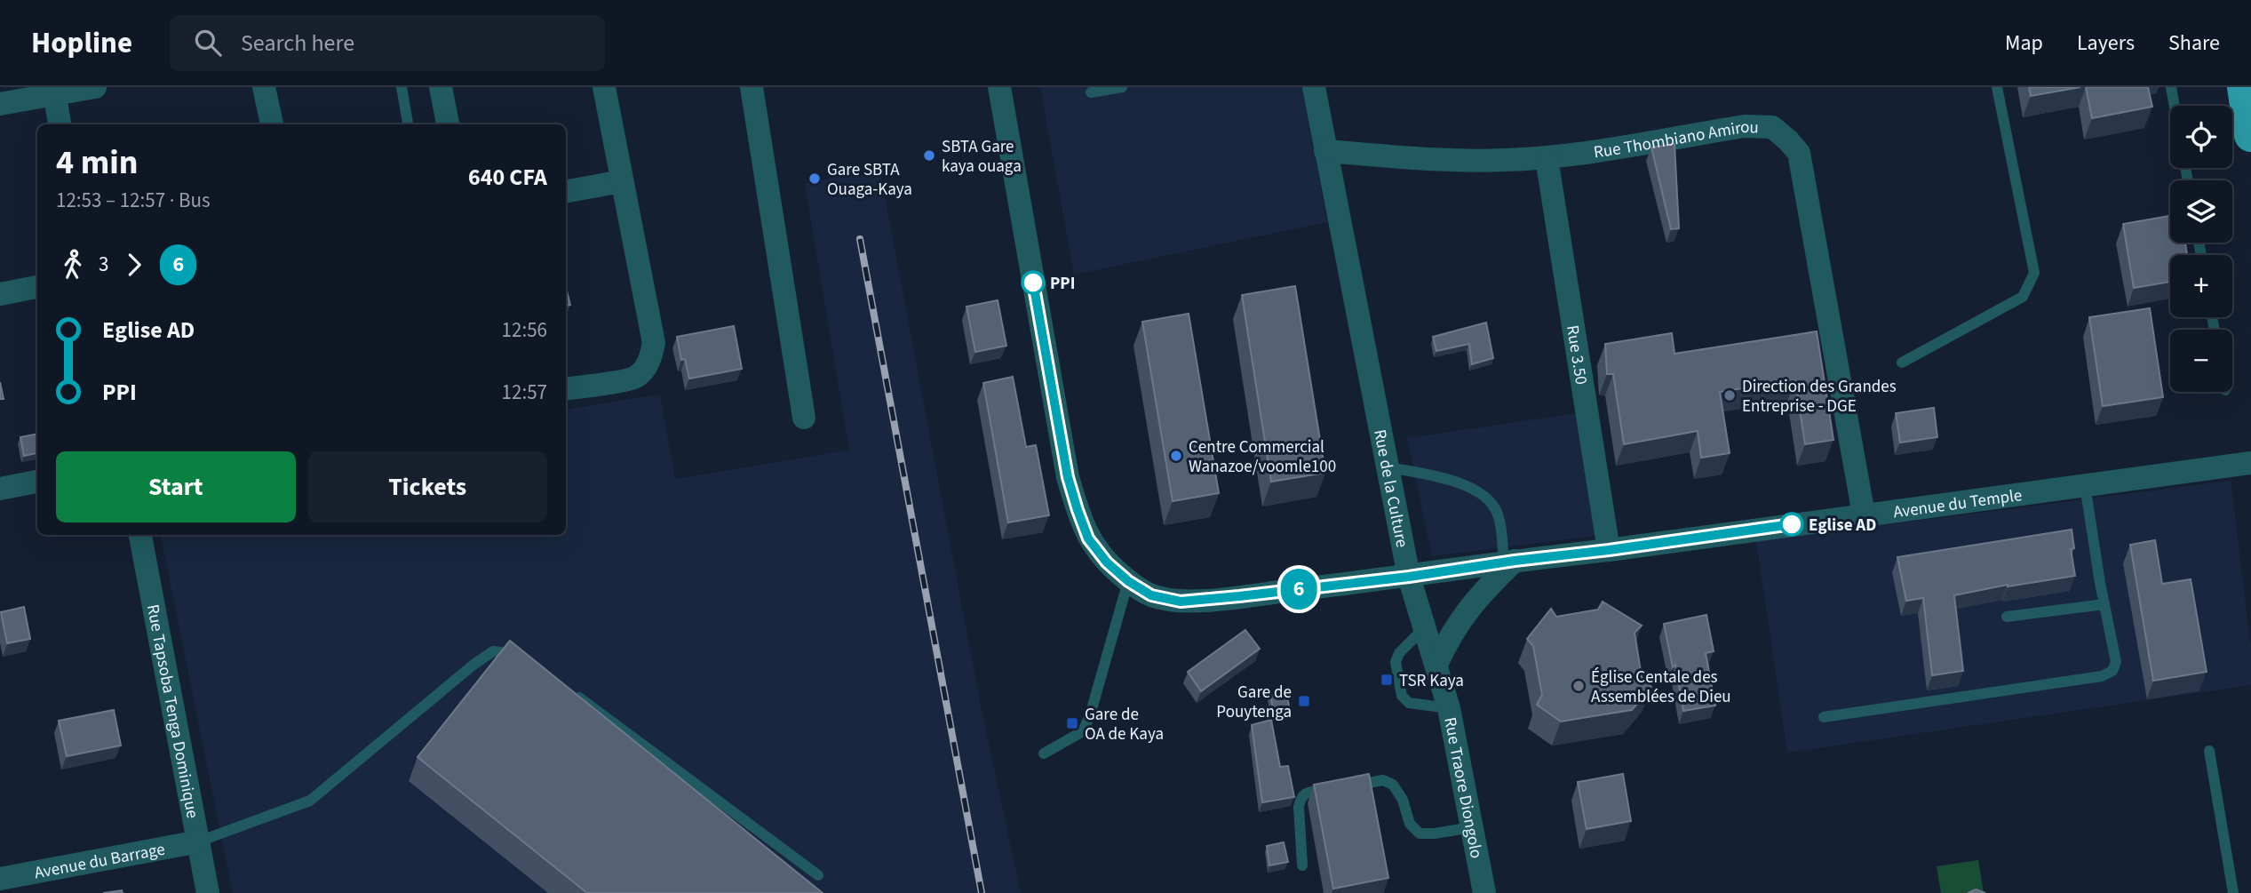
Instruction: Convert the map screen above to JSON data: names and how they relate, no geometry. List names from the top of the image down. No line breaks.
{"streets":{"street":["Rue Thombiano Amirou","Rue 3.50","Rue de la Culture","Avenue du Temple","Rue Tapsoba Tenga Dominique","Rue Traore Diongolo","Avenue du Barrage"]},"crossings":[["Rue Thombiano Amirou","Rue 3.50"],["Rue Thombiano Amirou","Rue de la Culture"],["Rue Thombiano Amirou","Avenue du Temple"],["Rue 3.50","Avenue du Temple"],["Rue de la Culture","Avenue du Temple"],["Rue de la Culture","Rue Traore Diongolo"],["Avenue du Temple","Rue Traore Diongolo"],["Rue Tapsoba Tenga Dominique","Avenue du Barrage"]],"places":{"other":["SBTA Gare kaya ouaga","Gare SBTA Ouaga-Kaya","PPI","Direction des Grandes Entreprise - DGE","Centre Commercial Wanazoe/voomle100","Eglise AD","Église Centale des Assemblées de Dieu"],"transit":["TSR Kaya","Gare de Pouytenga","Gare de OA de Kaya"]},"lines":["bus line 6"],"page":{"header":"Hopline","search":"Search here","nav":["Map","Layers","Share"],"on_map":"6","map_buttons":["+","−"],"heading":["4 min","12:53 – 12:57 · Bus","640 CFA"],"legs":["3","6"],"list":[{"name":"Eglise AD","value":"12:56"},{"name":"PPI","value":"12:57"}],"buttons":["Start","Tickets"]}}
